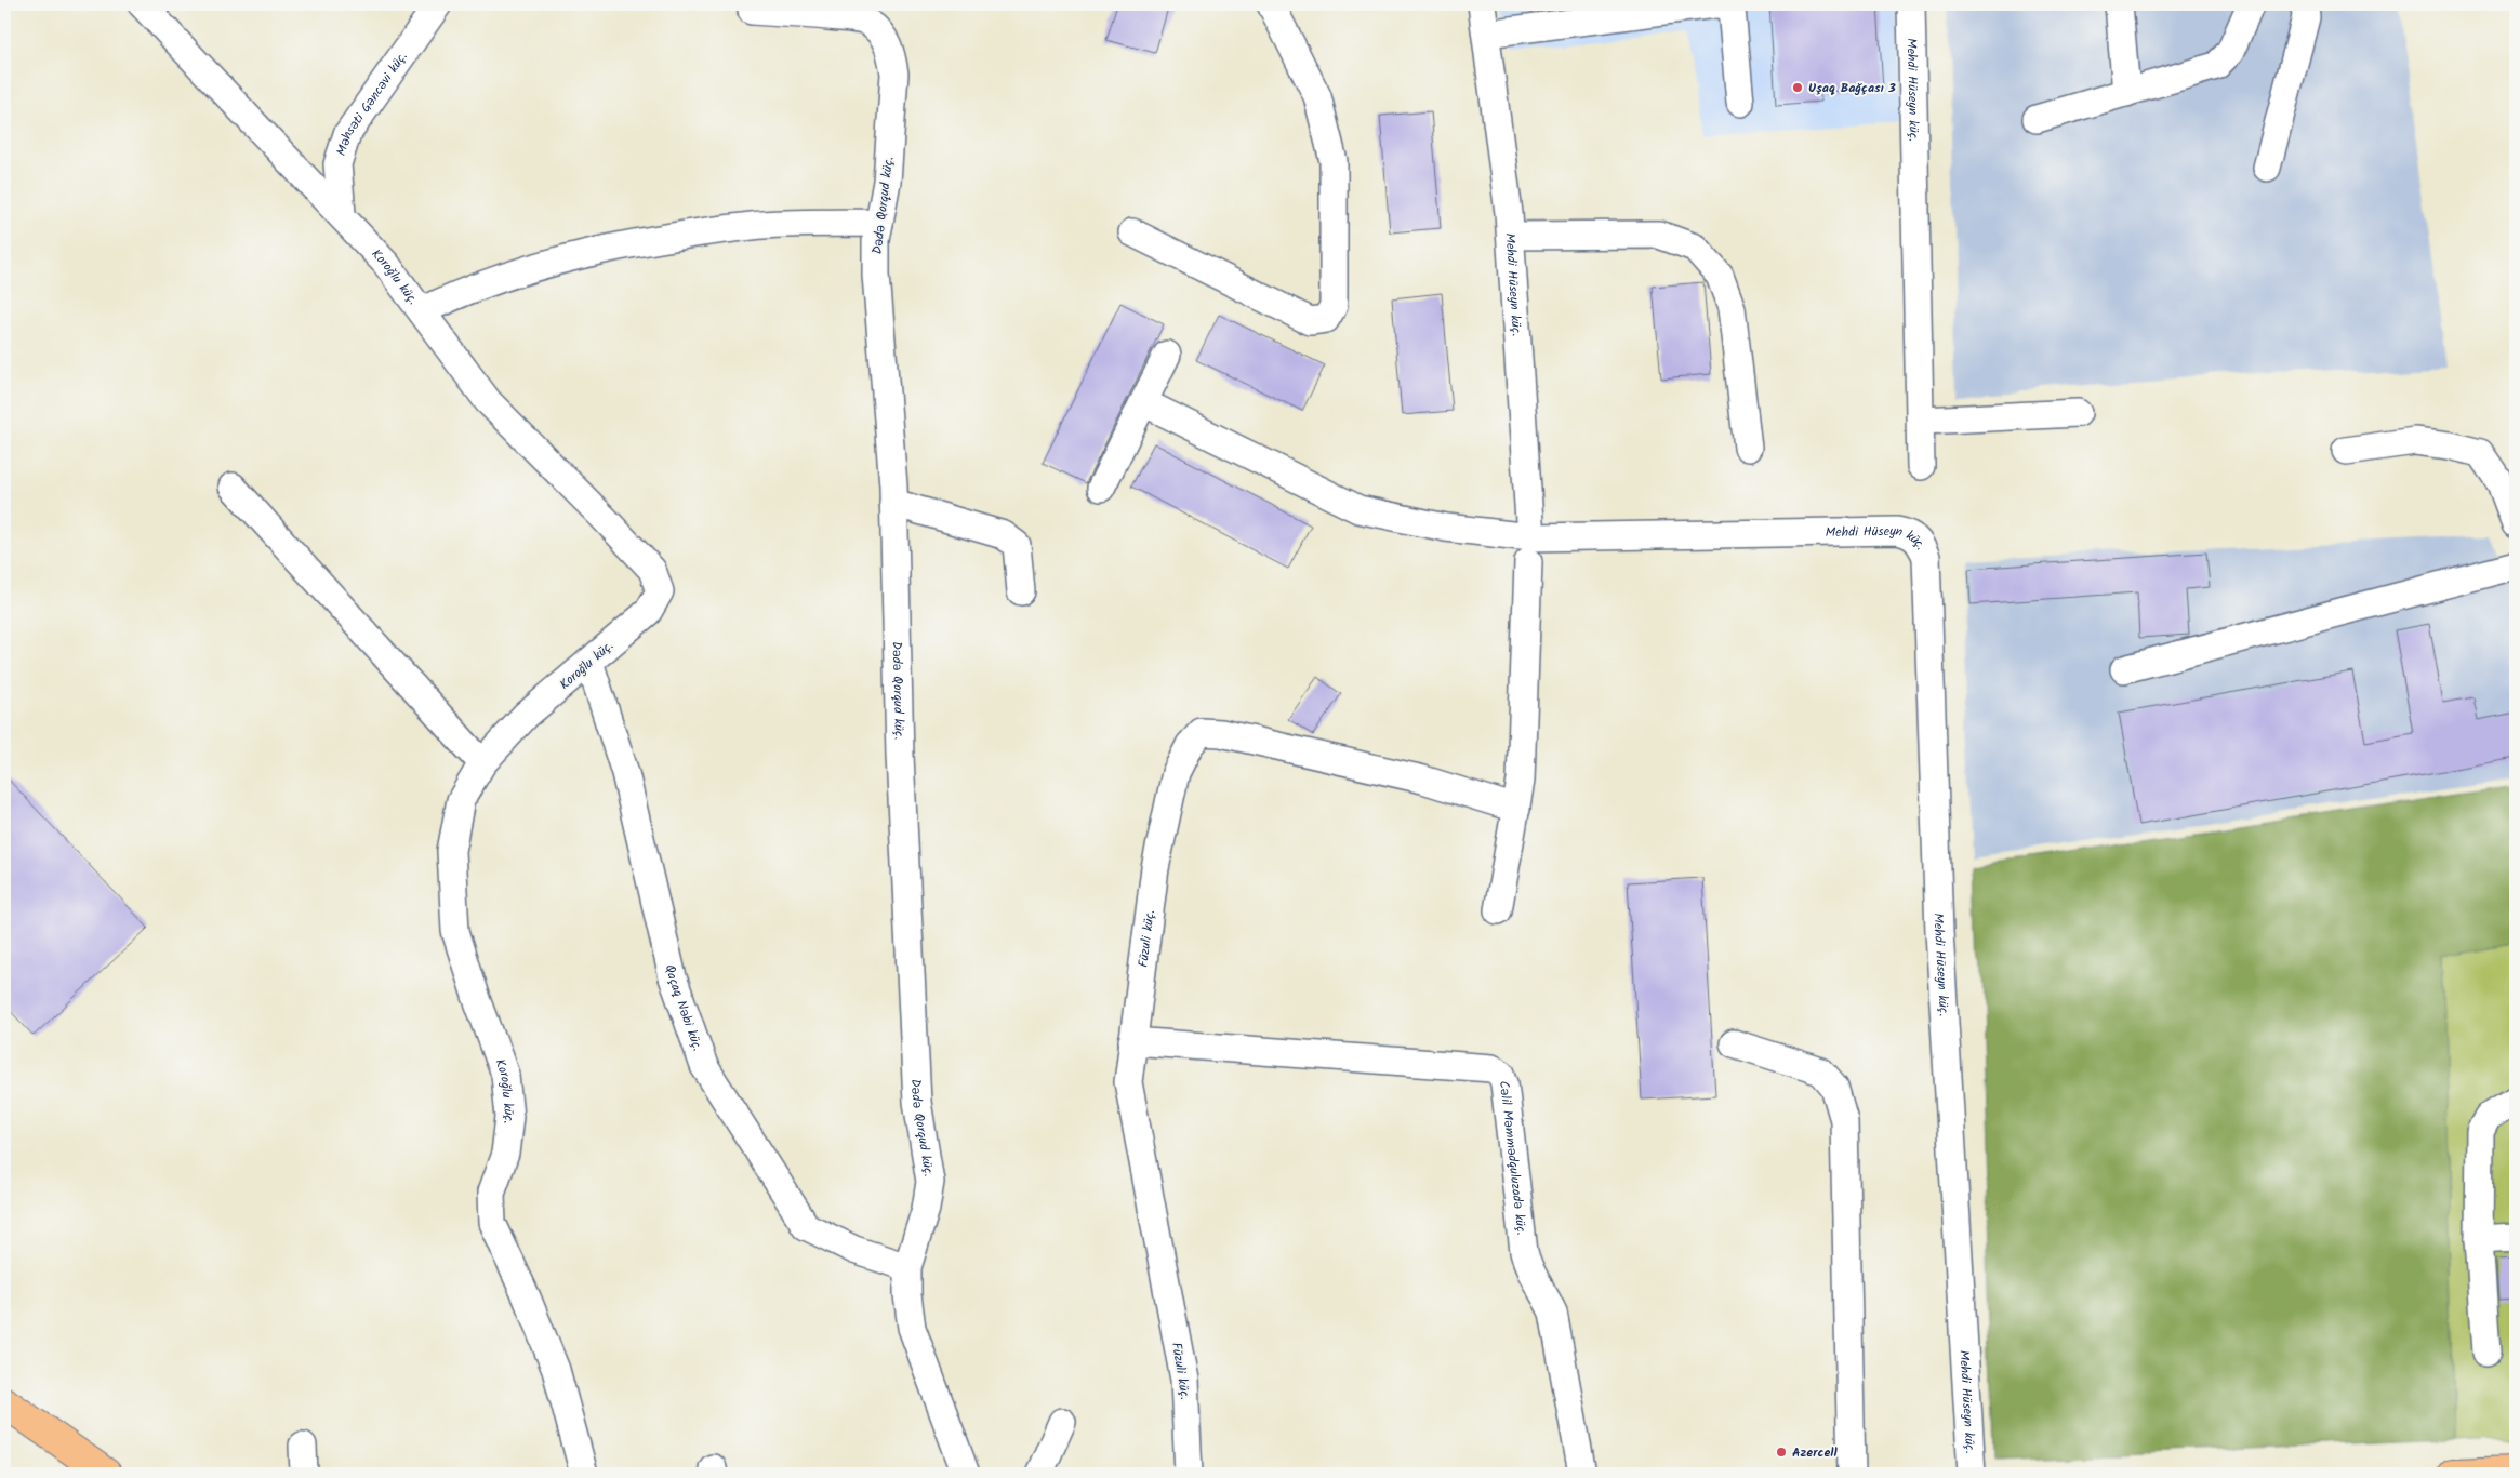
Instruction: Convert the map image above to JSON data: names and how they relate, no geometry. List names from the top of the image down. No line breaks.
{"streets":{"street":["Mehdi Hüseyn küç.","Məhsəti Gəncəvi küç.","Dədə Qorqud küç.","Koroğlu küç.","Füzuli küç.","Qaçaq Nəbi küç.","Cəlil Məmmədquluzadə küç."]},"crossings":[["Məhsəti Gəncəvi küç.","Koroğlu küç."],["Dədə Qorqud küç.","Qaçaq Nəbi küç."],["Koroğlu küç.","Qaçaq Nəbi küç."],["Füzuli küç.","Cəlil Məmmədquluzadə küç."]],"places":["Uşaq Bağçası 3","Azercell"]}
